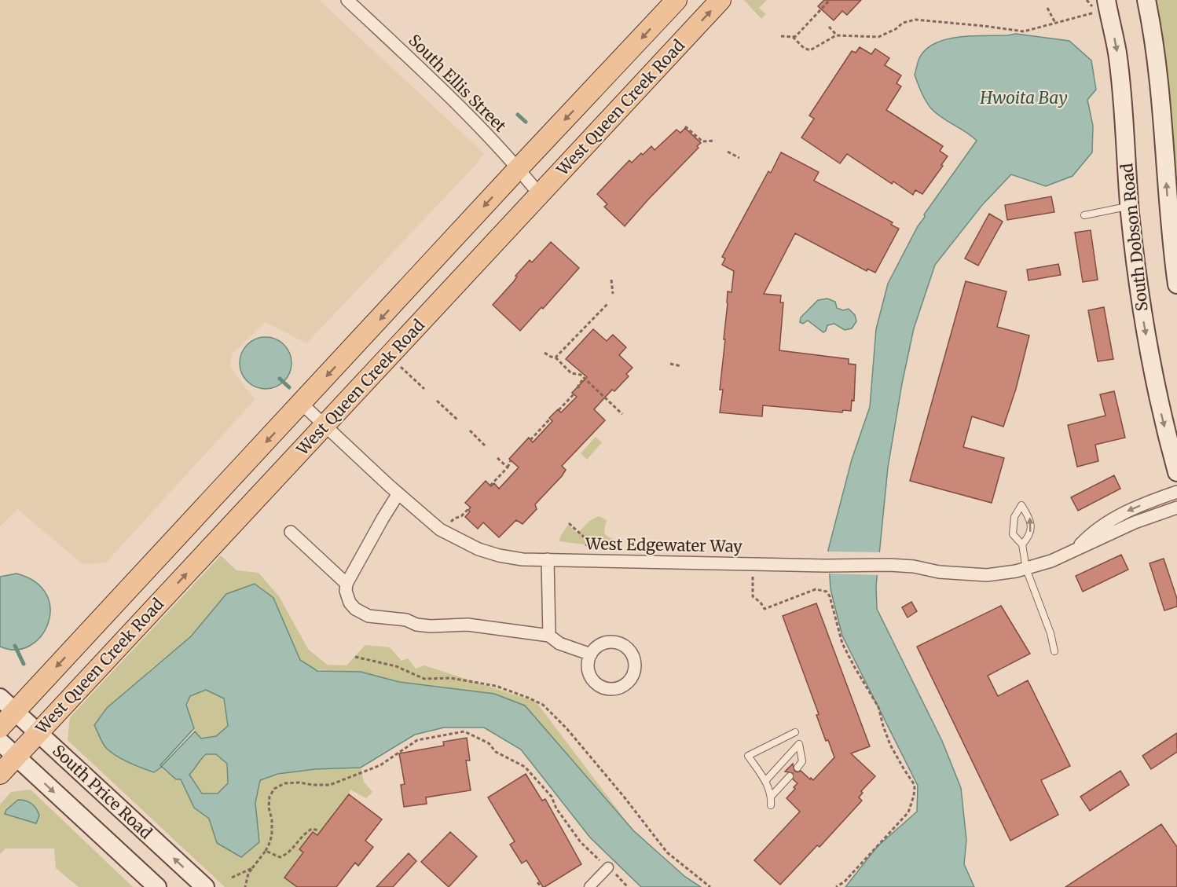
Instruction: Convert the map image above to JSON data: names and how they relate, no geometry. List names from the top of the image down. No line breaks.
{"streets":{"main road":["West Queen Creek Road","South Dobson Road","South Price Road"],"street":["South Ellis Street","West Edgewater Way"]},"crossings":[["South Ellis Street","West Queen Creek Road"],["West Queen Creek Road","West Edgewater Way"],["West Queen Creek Road","South Price Road"]],"water":["Hwoita Bay"]}
